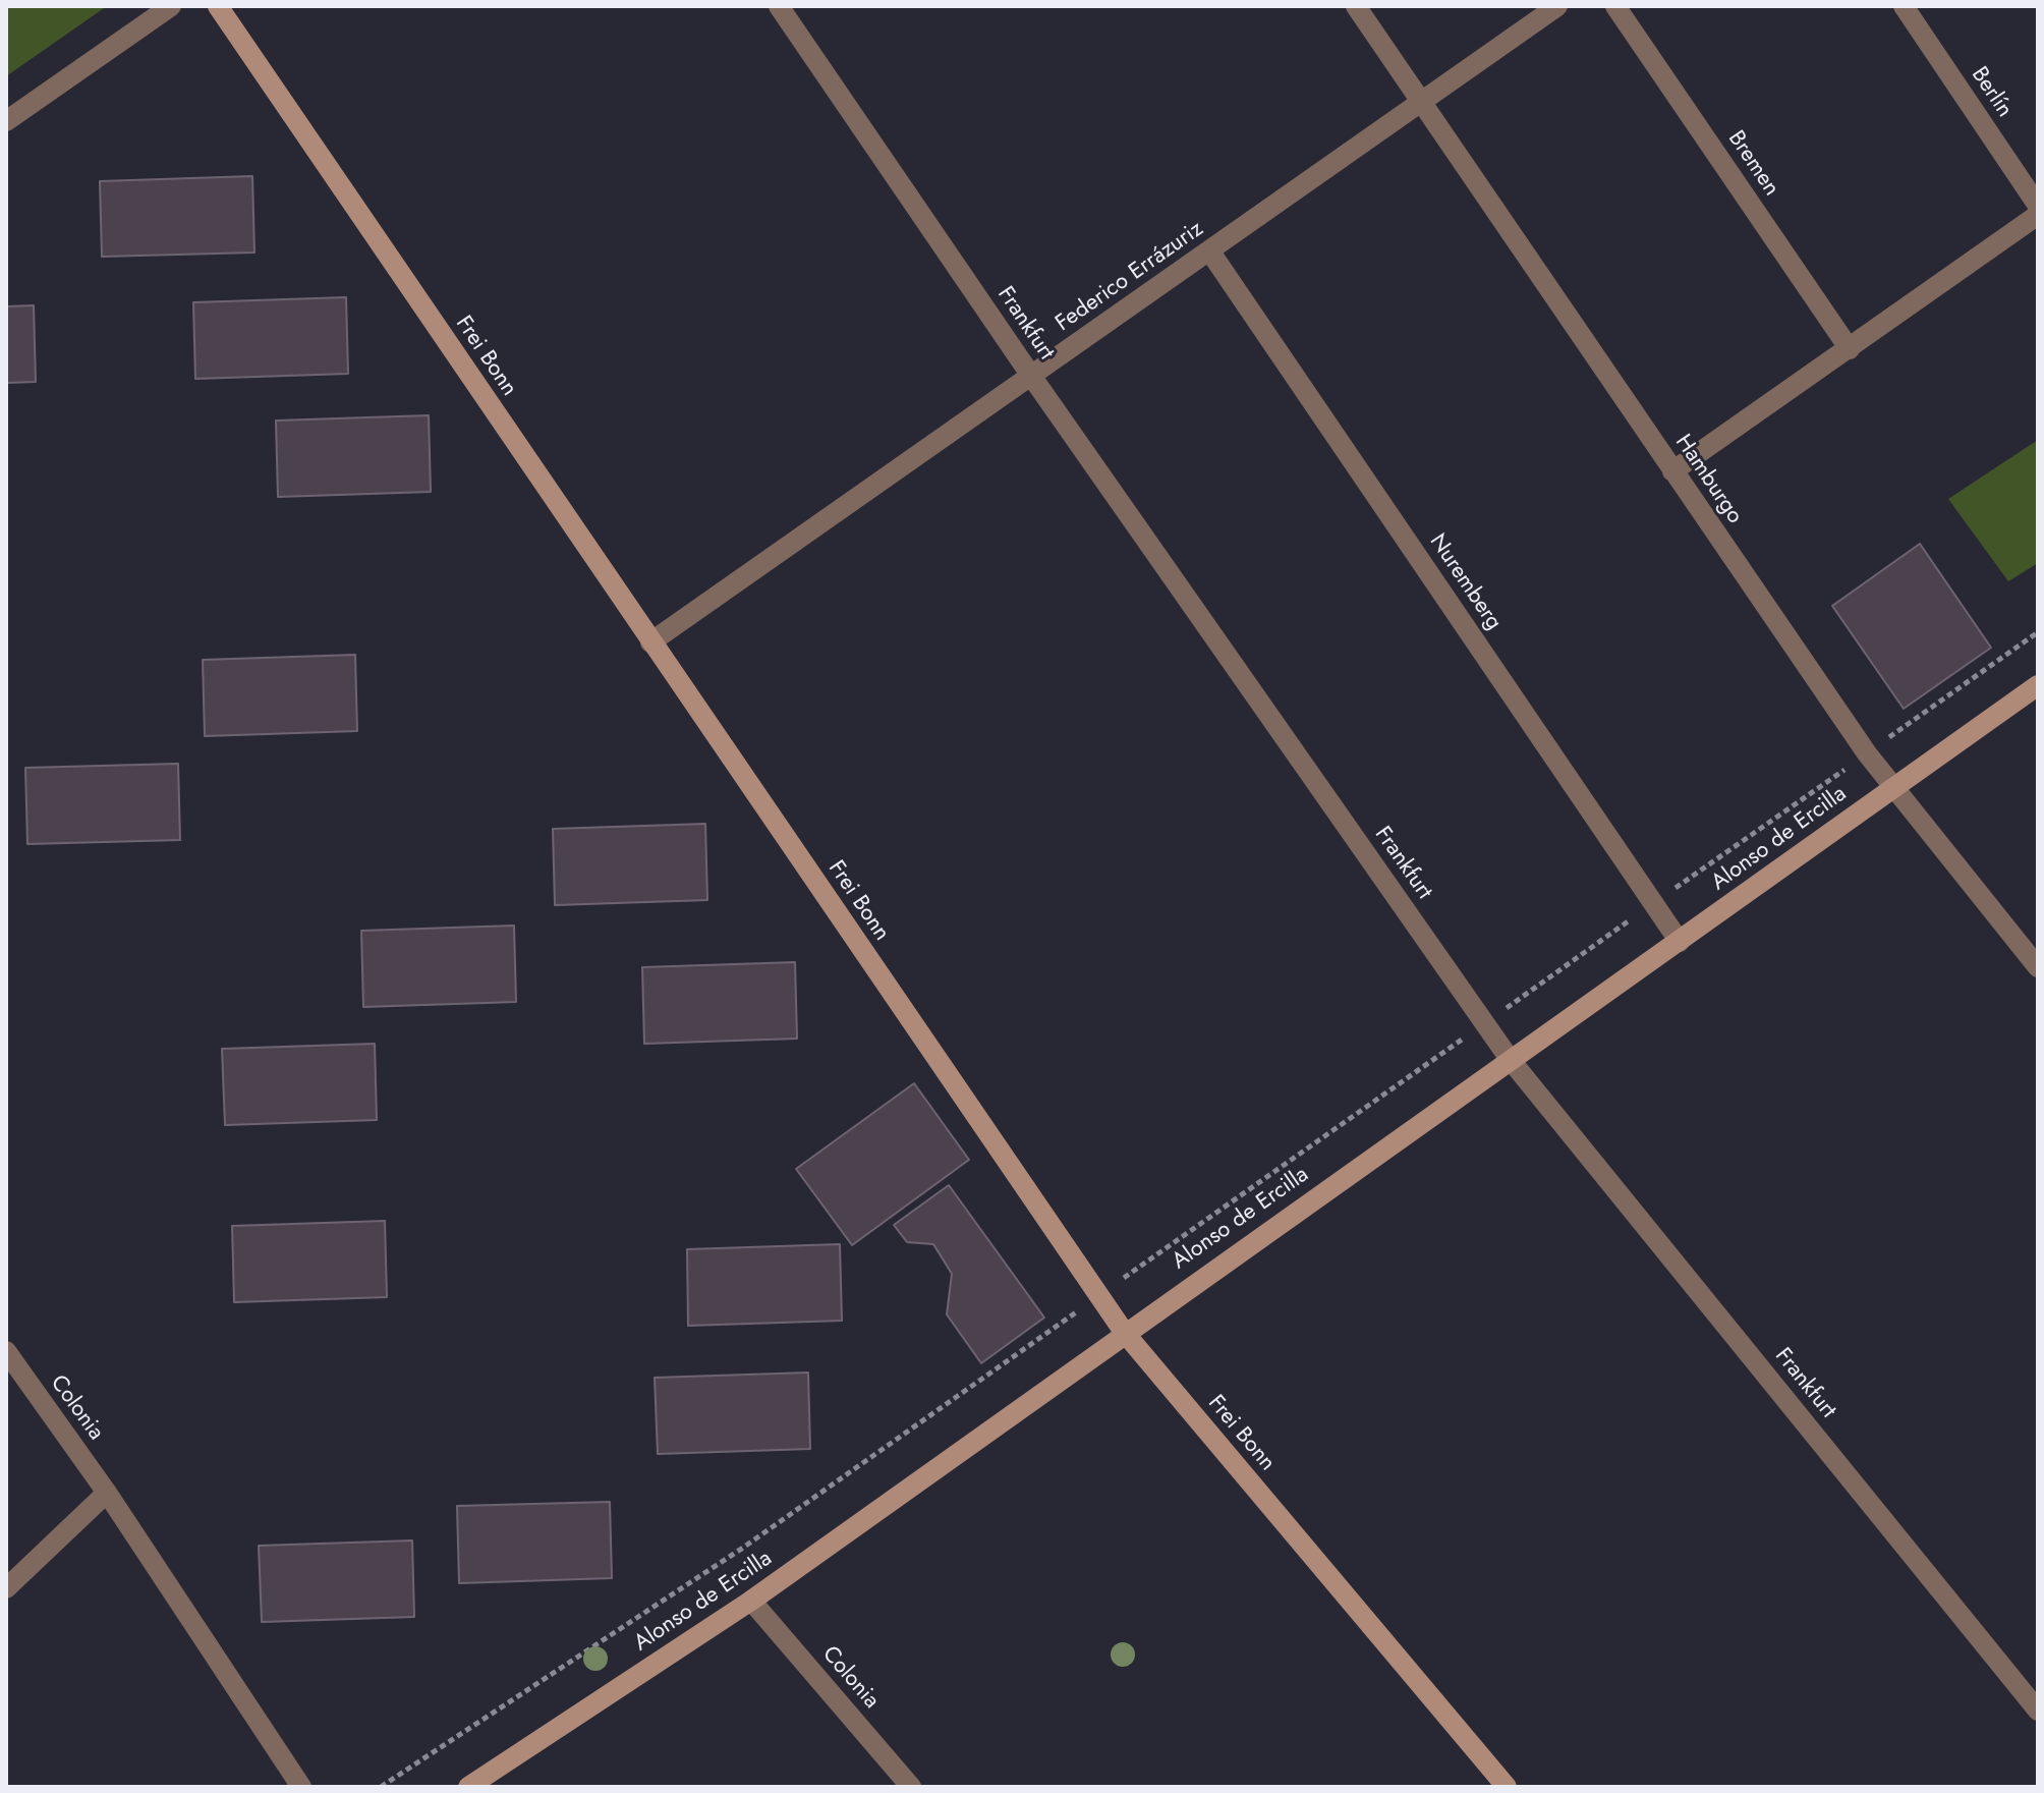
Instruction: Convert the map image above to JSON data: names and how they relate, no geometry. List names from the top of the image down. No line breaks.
{"streets":{"main road":["Frei Bonn","Alonso de Ercilla"],"street":["Berlín","Bremen","Federico Errázuriz","Frankfurt","Hamburgo","Nuremberg","Colonia"]},"crossings":[["Federico Errázuriz","Frankfurt"],["Federico Errázuriz","Frei Bonn"],["Federico Errázuriz","Hamburgo"],["Federico Errázuriz","Nuremberg"],["Frankfurt","Alonso de Ercilla"],["Frei Bonn","Alonso de Ercilla"],["Hamburgo","Alonso de Ercilla"],["Nuremberg","Alonso de Ercilla"],["Alonso de Ercilla","Colonia"]]}
